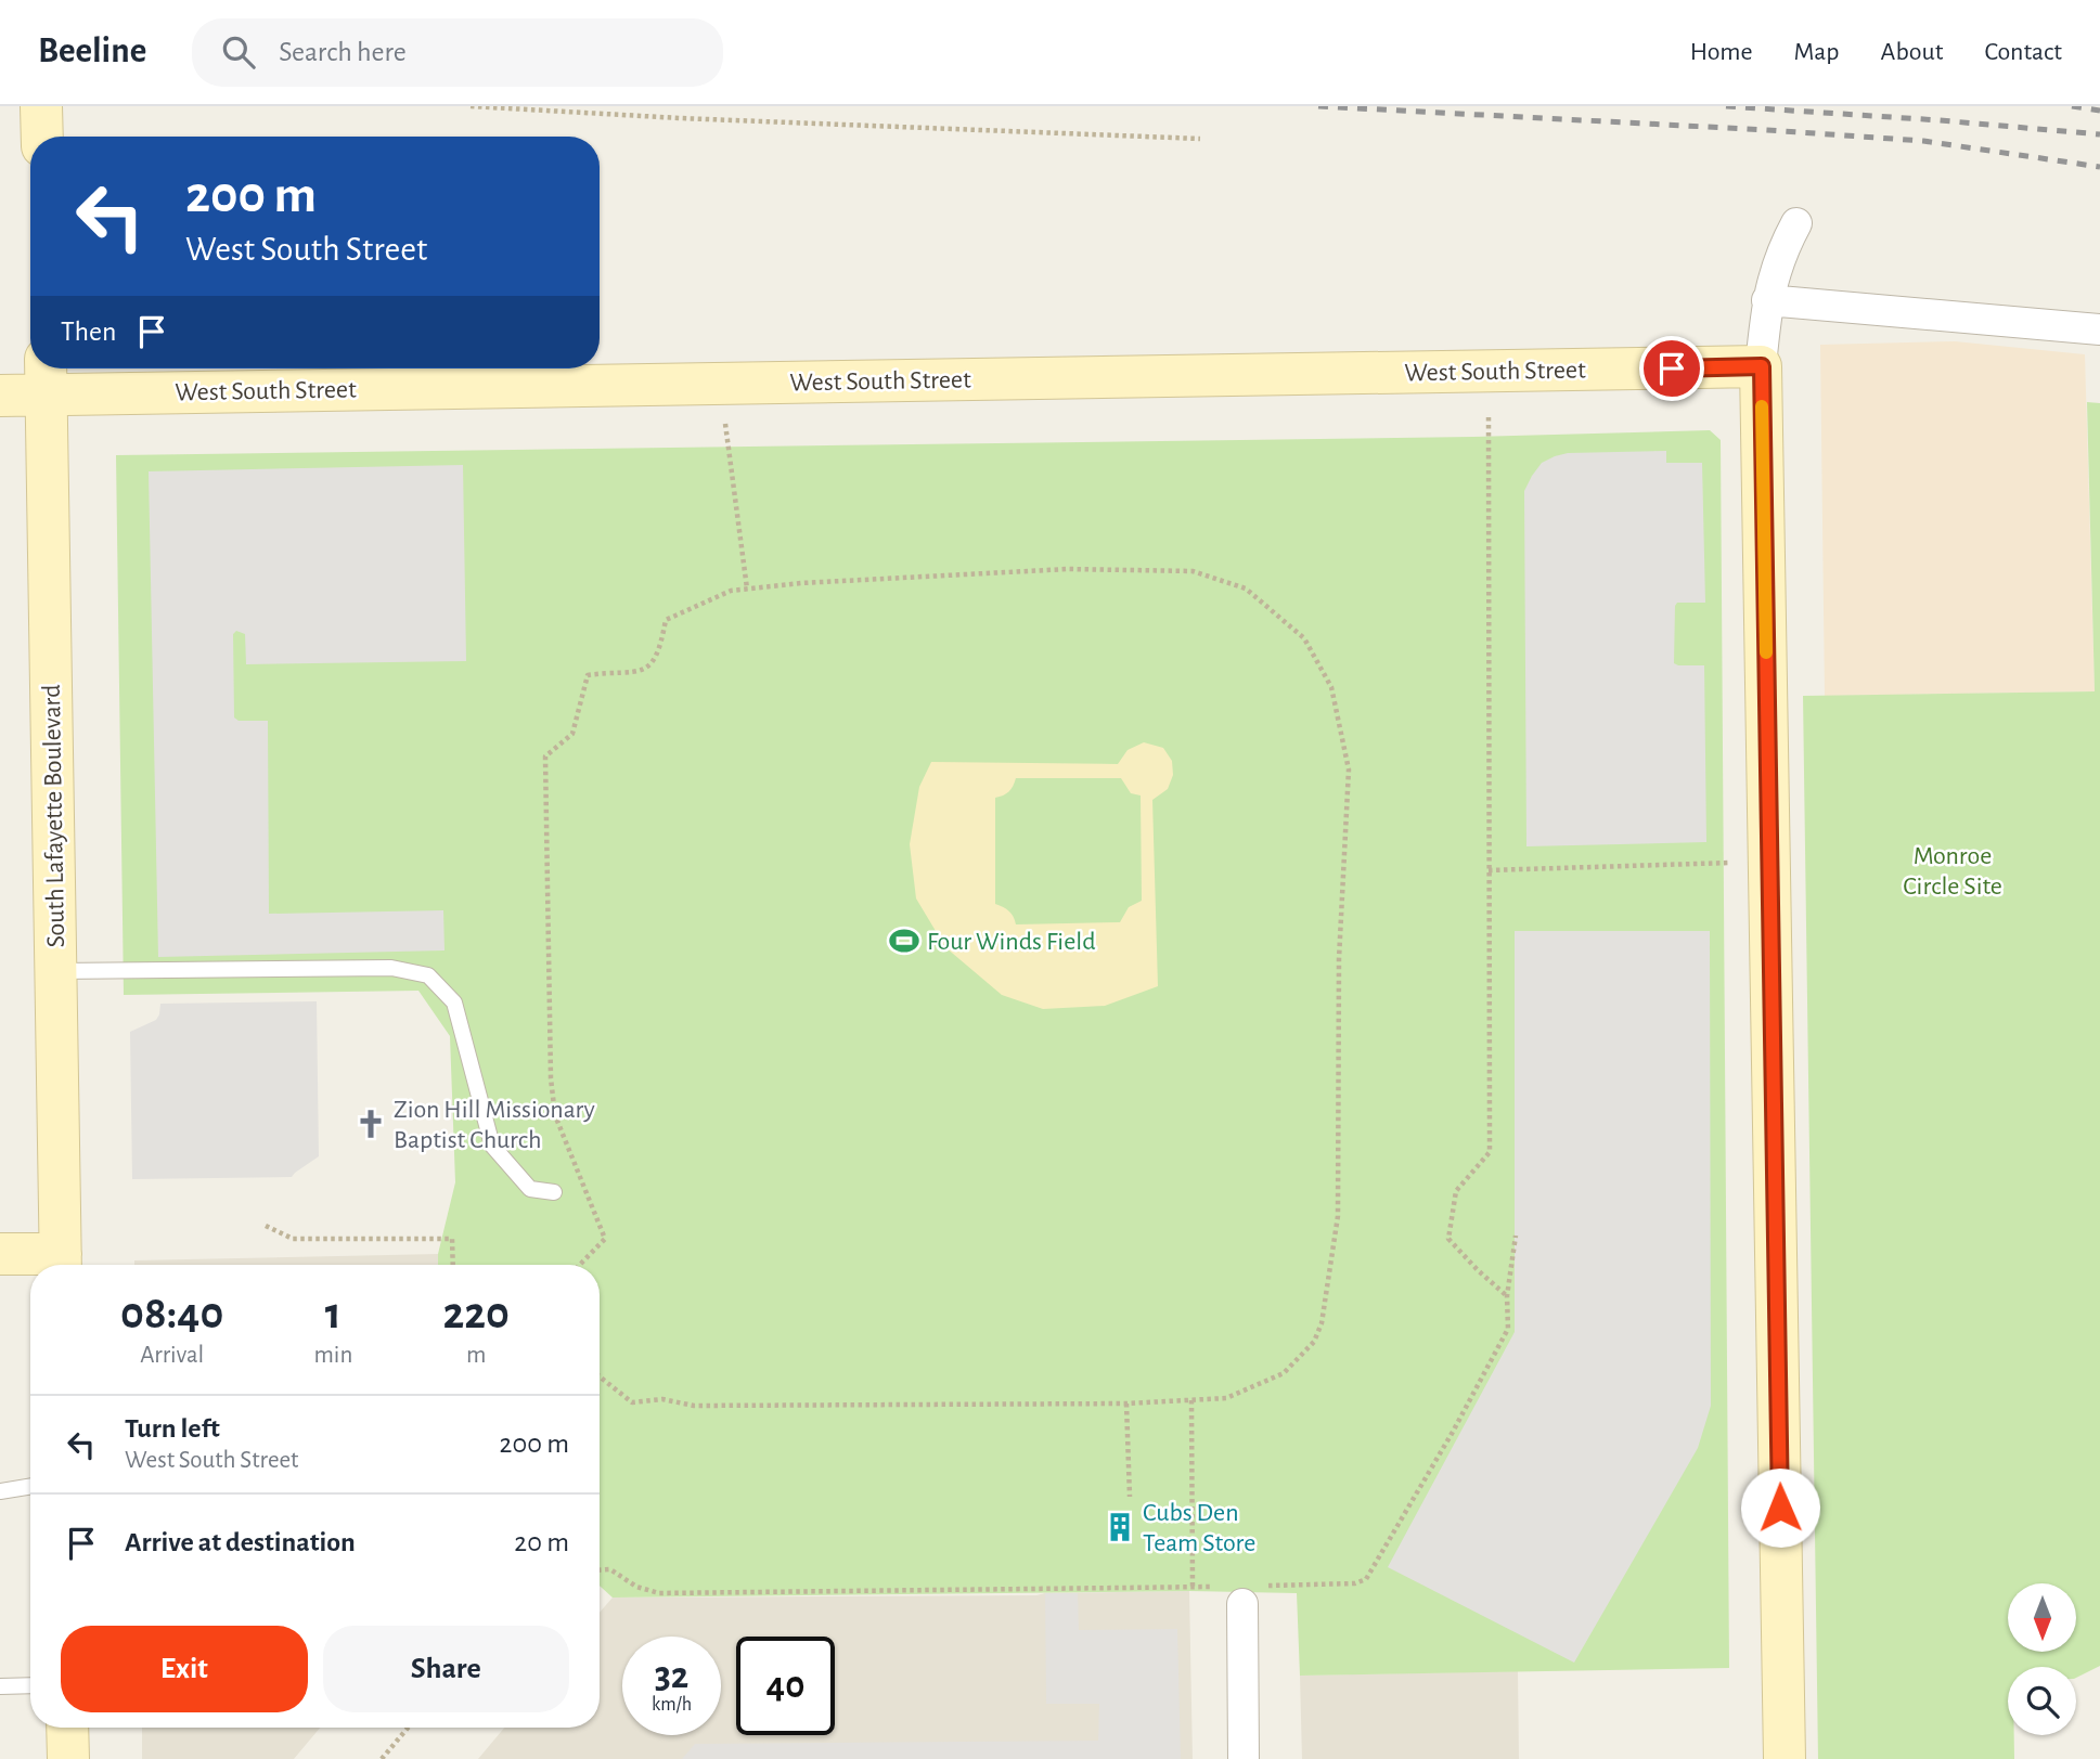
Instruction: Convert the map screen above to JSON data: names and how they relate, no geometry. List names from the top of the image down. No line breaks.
{"streets":{"street":["West South Street","South Lafayette Boulevard"]},"crossings":[["West South Street","South Lafayette Boulevard"]],"parks":["Monroe Circle Site"],"places":{"sports":["Four Winds Field"],"church":["Zion Hill Missionary Baptist Church"],"building":["Cubs Den Team Store"]},"north":"bottom","page":{"header":"Beeline","search":"Search here","nav":["Home","Map","About","Contact"],"turn":["200 m","West South Street"],"then":"Then","eta":["08:40","Arrival","1","min","220","m"],"list":[{"name":"Turn left","note":"West South Street","value":"200 m"},{"name":"Arrive at destination","value":"20 m"}],"buttons":["Exit","Share"],"speed":"32 km/h","limit":"40"}}
